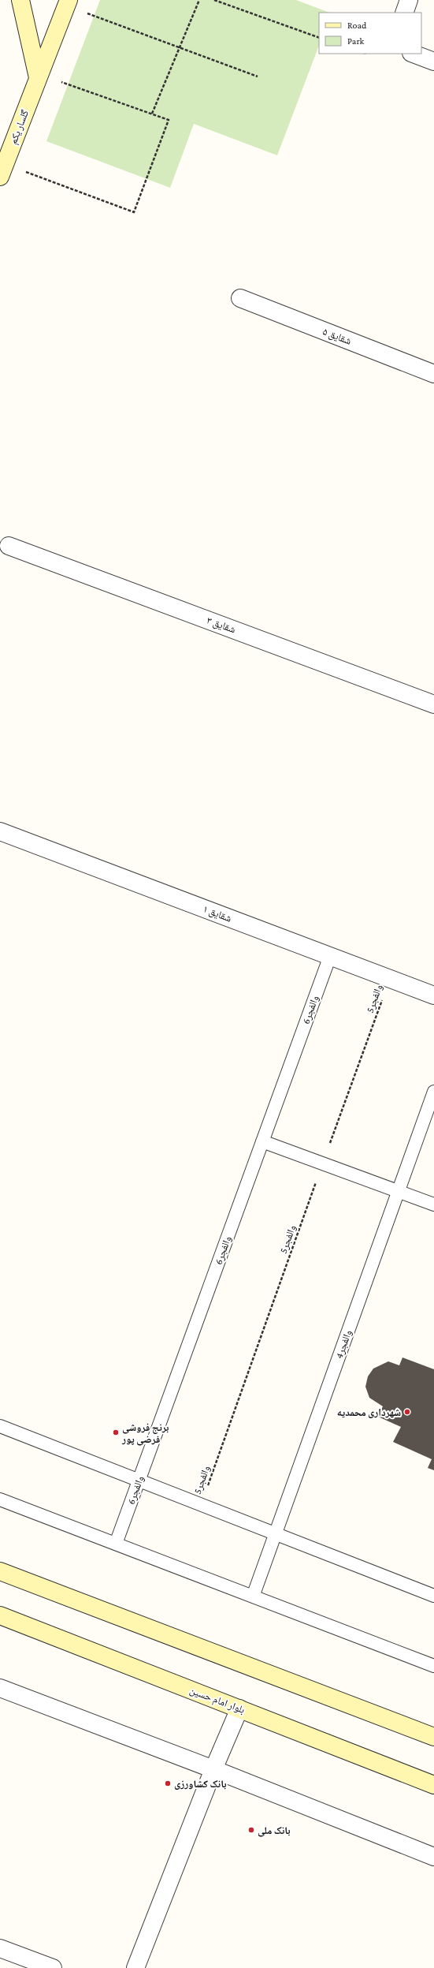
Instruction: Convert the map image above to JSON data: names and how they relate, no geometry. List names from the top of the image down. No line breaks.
{"streets":{"main road":["گلسار یکم","بلوار امام حسین"],"street":["شقایق ۵","شقایق ۳","شقایق ۱"],"lane":["والفجر6","والفجر4"],"path":["والفجر5"]},"crossings":[["شقایق ۱","والفجر5"],["شقایق ۱","والفجر6"]],"places":["شهرداری محمدیه","برنج فروشی فرضی پور","بانک کشاورزی","بانک ملی"],"legend":["Road","Park"]}
